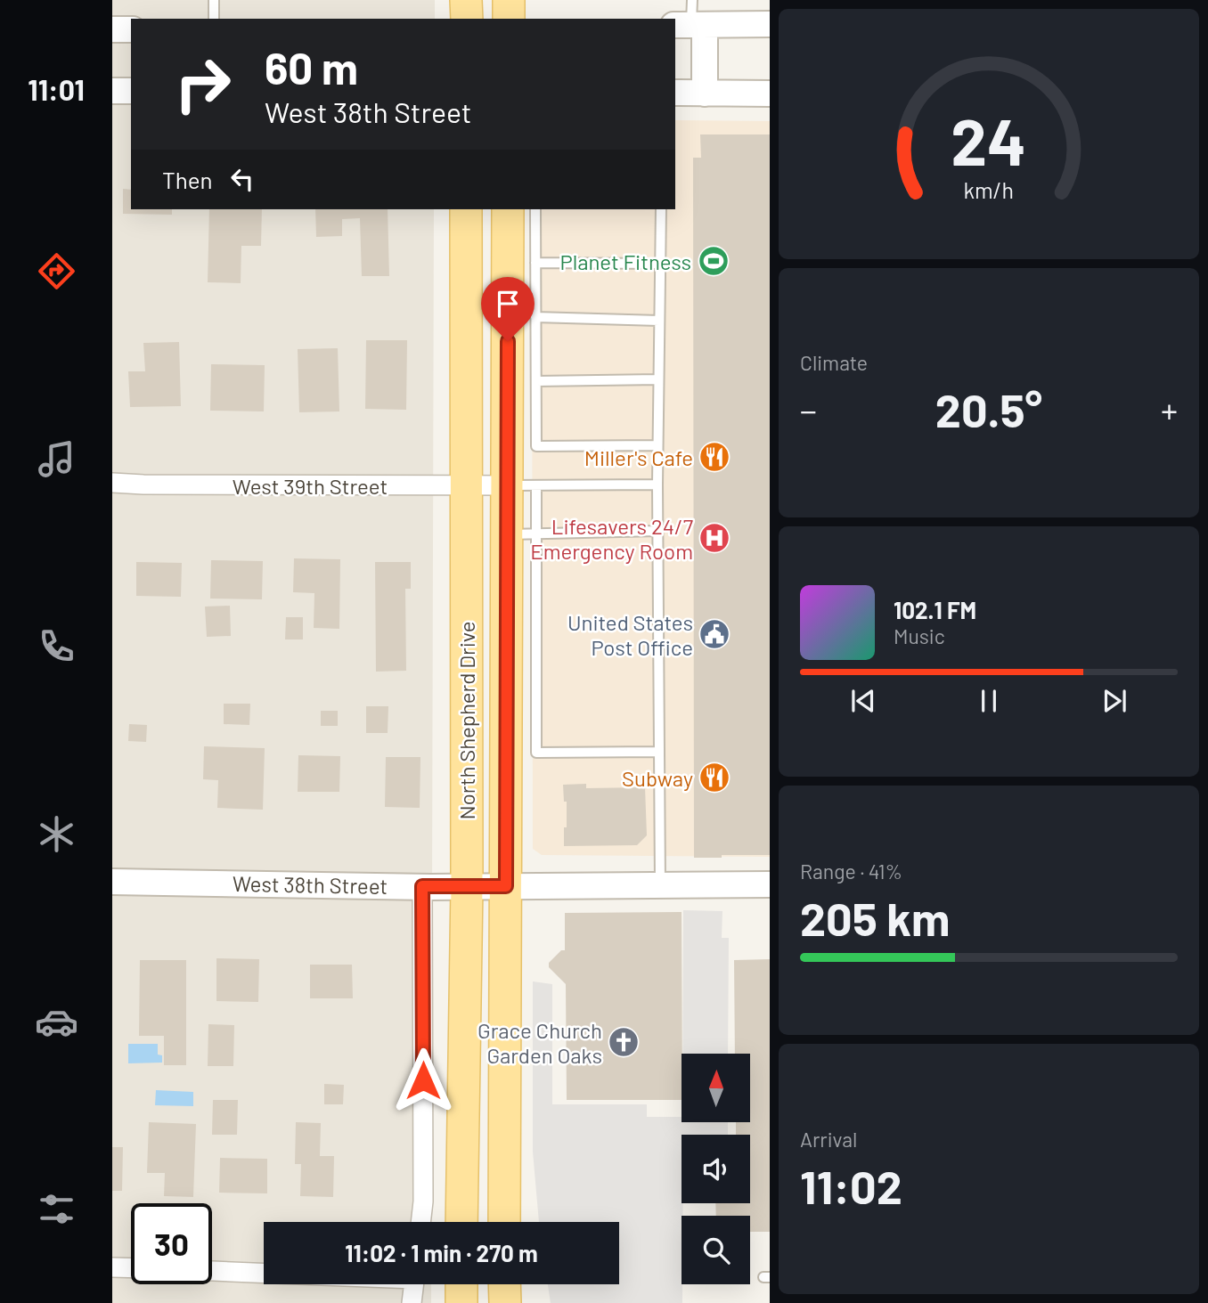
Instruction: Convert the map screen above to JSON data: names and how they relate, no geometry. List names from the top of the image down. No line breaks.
{"streets":{"main road":["North Shepherd Drive"],"street":["West 39th Street","West 38th Street"]},"crossings":[["West 39th Street","North Shepherd Drive"],["North Shepherd Drive","West 38th Street"]],"places":{"sports":["Planet Fitness"],"restaurant":["Miller's Cafe","Subway"],"hospital":["Lifesavers 24/7 Emergency Room"],"public building":["United States Post Office"],"church":["Grace Church Garden Oaks"]},"north":"top","page":{"tabs":"11:01","turn":["60 m","West 38th Street"],"then":"Then","tile":["Climate",["Range · 41%","205 km"],["Arrival","11:02"]],"heat":["−","20.5°","+"],"song":["102.1 FM","Music"],"limit":"30","trip":"11:02 · 1 min · 270 m","gauge":["24","km/h"]}}
